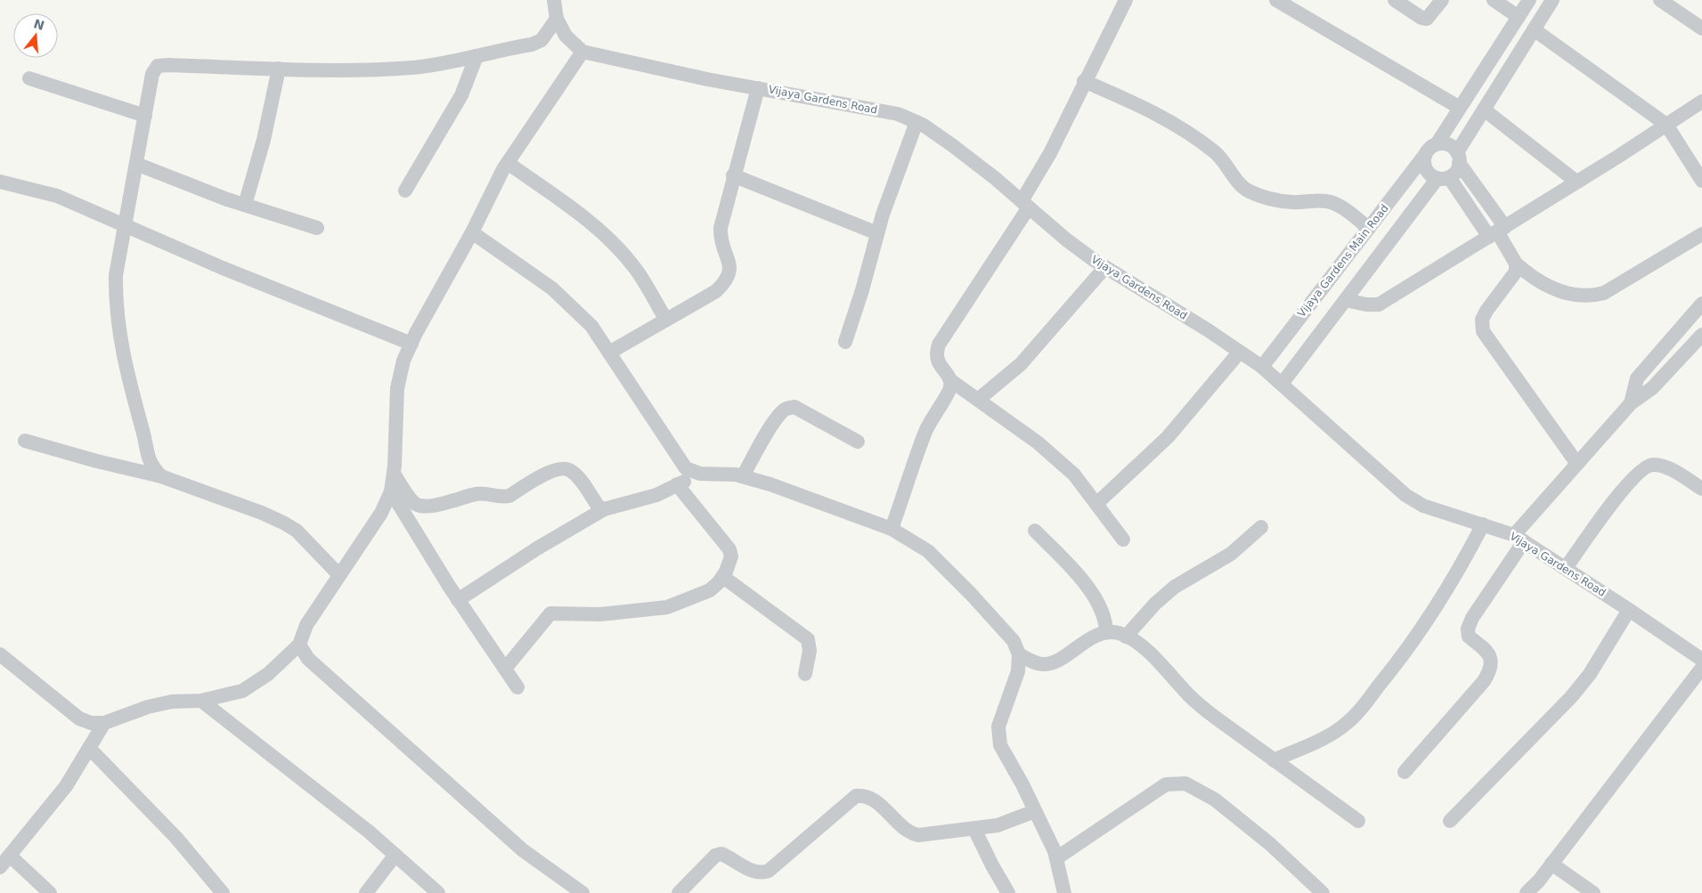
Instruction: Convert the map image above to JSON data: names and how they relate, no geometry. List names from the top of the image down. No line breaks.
{"streets":{"street":["Vijaya Gardens Road","Vijaya Gardens Main Road"]},"crossings":[["Vijaya Gardens Road","Vijaya Gardens Main Road"]],"north":"top"}
